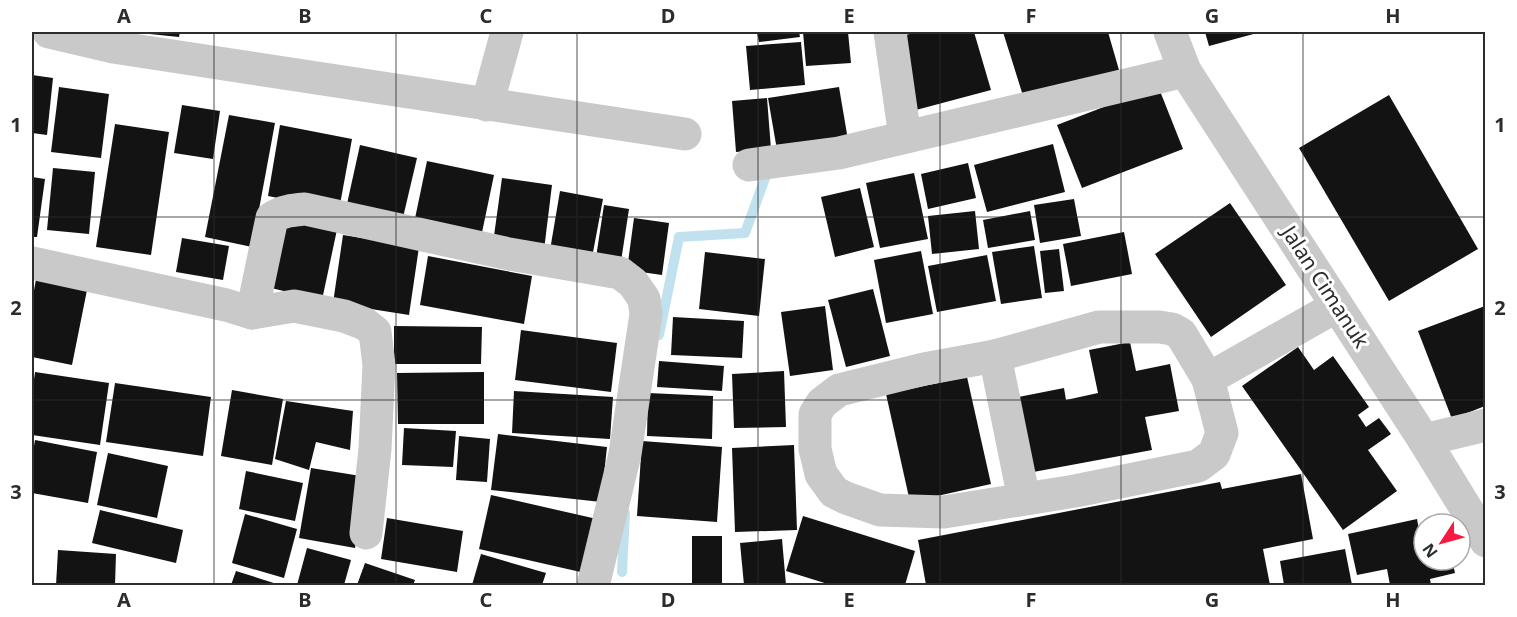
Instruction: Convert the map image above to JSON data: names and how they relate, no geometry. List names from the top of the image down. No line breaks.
{"streets":{"street":["Jalan Cimanuk"]},"north":"bottom left","grid":{"columns":["A","B","C","D","E","F","G","H"],"rows":["1","2","3"]}}
